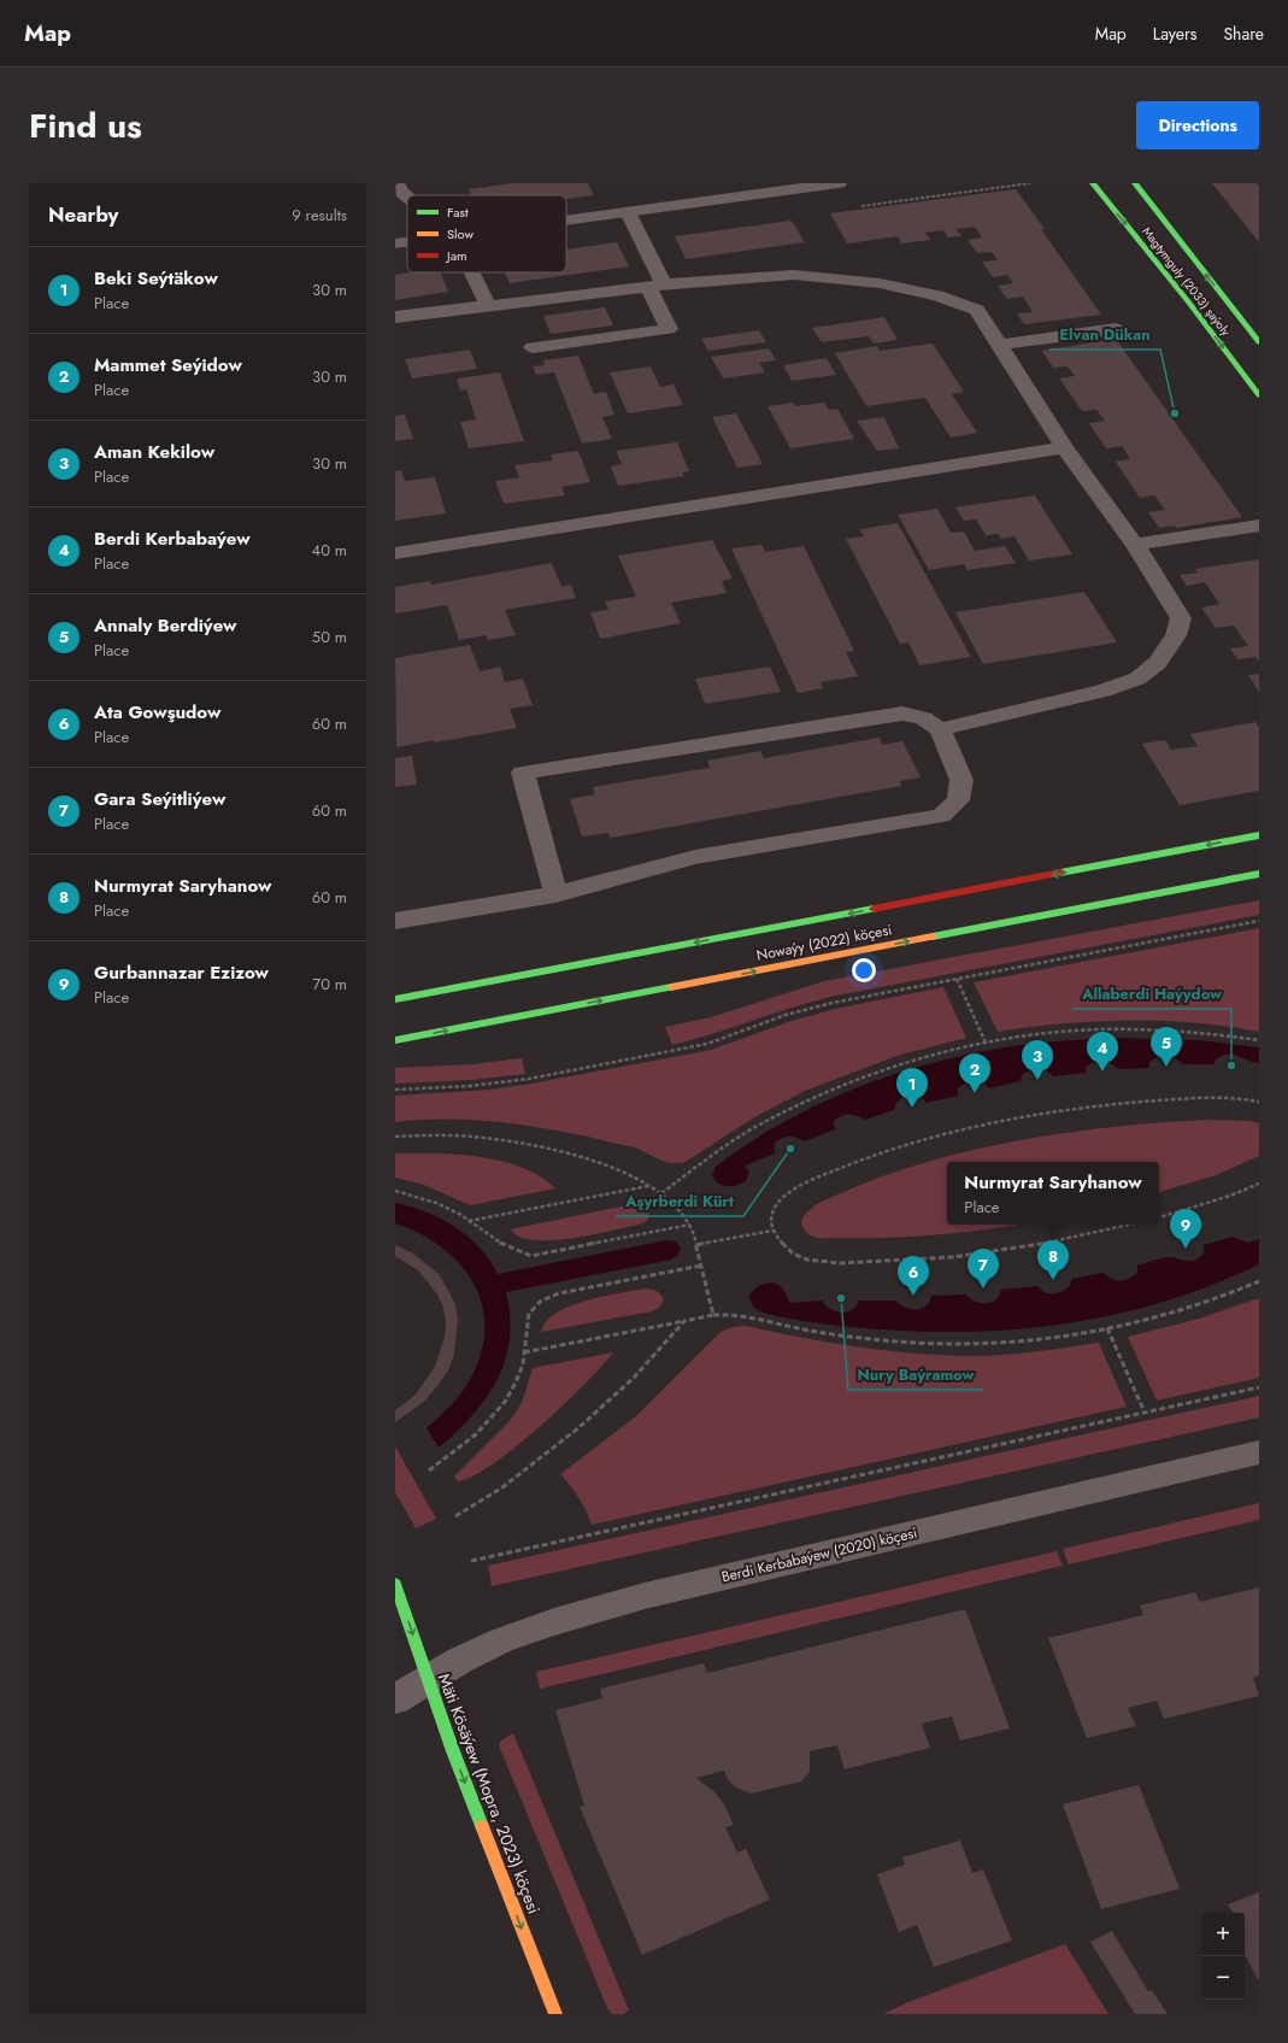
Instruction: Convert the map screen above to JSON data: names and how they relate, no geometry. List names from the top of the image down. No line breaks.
{"streets":{"main road":["Magtymguly (2033) şaýoly","Nowaýy (2022) köçesi","Mäti Kösäýew (Mopra, 2023) köçesi"],"street":["Berdi Kerbabaýew (2020) köçesi"]},"crossings":[["Berdi Kerbabaýew (2020) köçesi","Mäti Kösäýew (Mopra, 2023) köçesi"]],"one_way":["Mäti Kösäýew (Mopra, 2023) köçesi"],"places":["Elvan Dükan","Allaberdi Haýydow","Aşyrberdi Kürt","Nury Baýramow"],"legend":["Fast","Slow","Jam"],"page":{"header":"Map","nav":["Map","Layers","Share"],"title":"Find us","buttons":"Directions","heading":["Nearby","9 results"],"list":[{"mark":"1","name":"Beki Seýtäkow","note":"Place","value":"30 m"},{"mark":"2","name":"Mammet Seýidow","note":"Place","value":"30 m"},{"mark":"3","name":"Aman Kekilow","note":"Place","value":"30 m"},{"mark":"4","name":"Berdi Kerbabaýew","note":"Place","value":"40 m"},{"mark":"5","name":"Annaly Berdiýew","note":"Place","value":"50 m"},{"mark":"6","name":"Ata Gowşudow","note":"Place","value":"60 m"},{"mark":"7","name":"Gara Seýitliýew","note":"Place","value":"60 m"},{"mark":"8","name":"Nurmyrat Saryhanow","note":"Place","value":"60 m"},{"mark":"9","name":"Gurbannazar Ezizow","note":"Place","value":"70 m"}],"pins":["5","4","3","2","1","9","8","7","6"],"popup":["Nurmyrat Saryhanow","Place"],"map_buttons":["+","−"]}}
